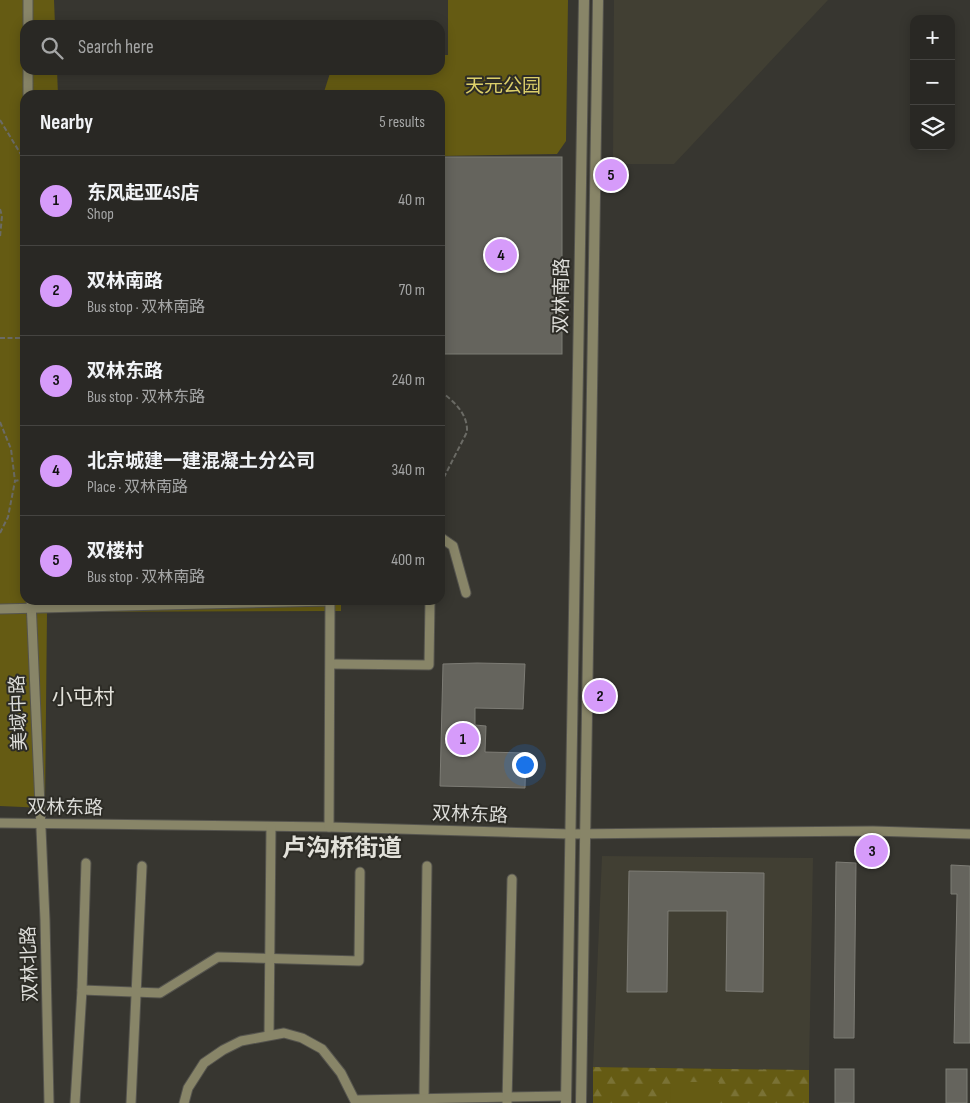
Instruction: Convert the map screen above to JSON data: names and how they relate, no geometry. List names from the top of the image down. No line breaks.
{"streets":{"street":["双林南路","美域中路","双林东路","双林北路"]},"crossings":[["双林南路","双林东路"],["美域中路","双林东路"],["美域中路","双林北路"],["双林东路","双林北路"]],"districts":["小屯村","卢沟桥街道"],"parks":["天元公园"],"page":{"map_buttons":["+","−"],"search":"Search here","heading":["Nearby","5 results"],"list":[{"mark":"1","name":"东风起亚4S店","note":"Shop","value":"40 m"},{"mark":"2","name":"双林南路","note":"Bus stop · 双林南路","value":"70 m"},{"mark":"3","name":"双林东路","note":"Bus stop · 双林东路","value":"240 m"},{"mark":"4","name":"北京城建一建混凝土分公司","note":"Place · 双林南路","value":"340 m"},{"mark":"5","name":"双楼村","note":"Bus stop · 双林南路","value":"400 m"}],"pins":["5","4","2","1","3"]}}
